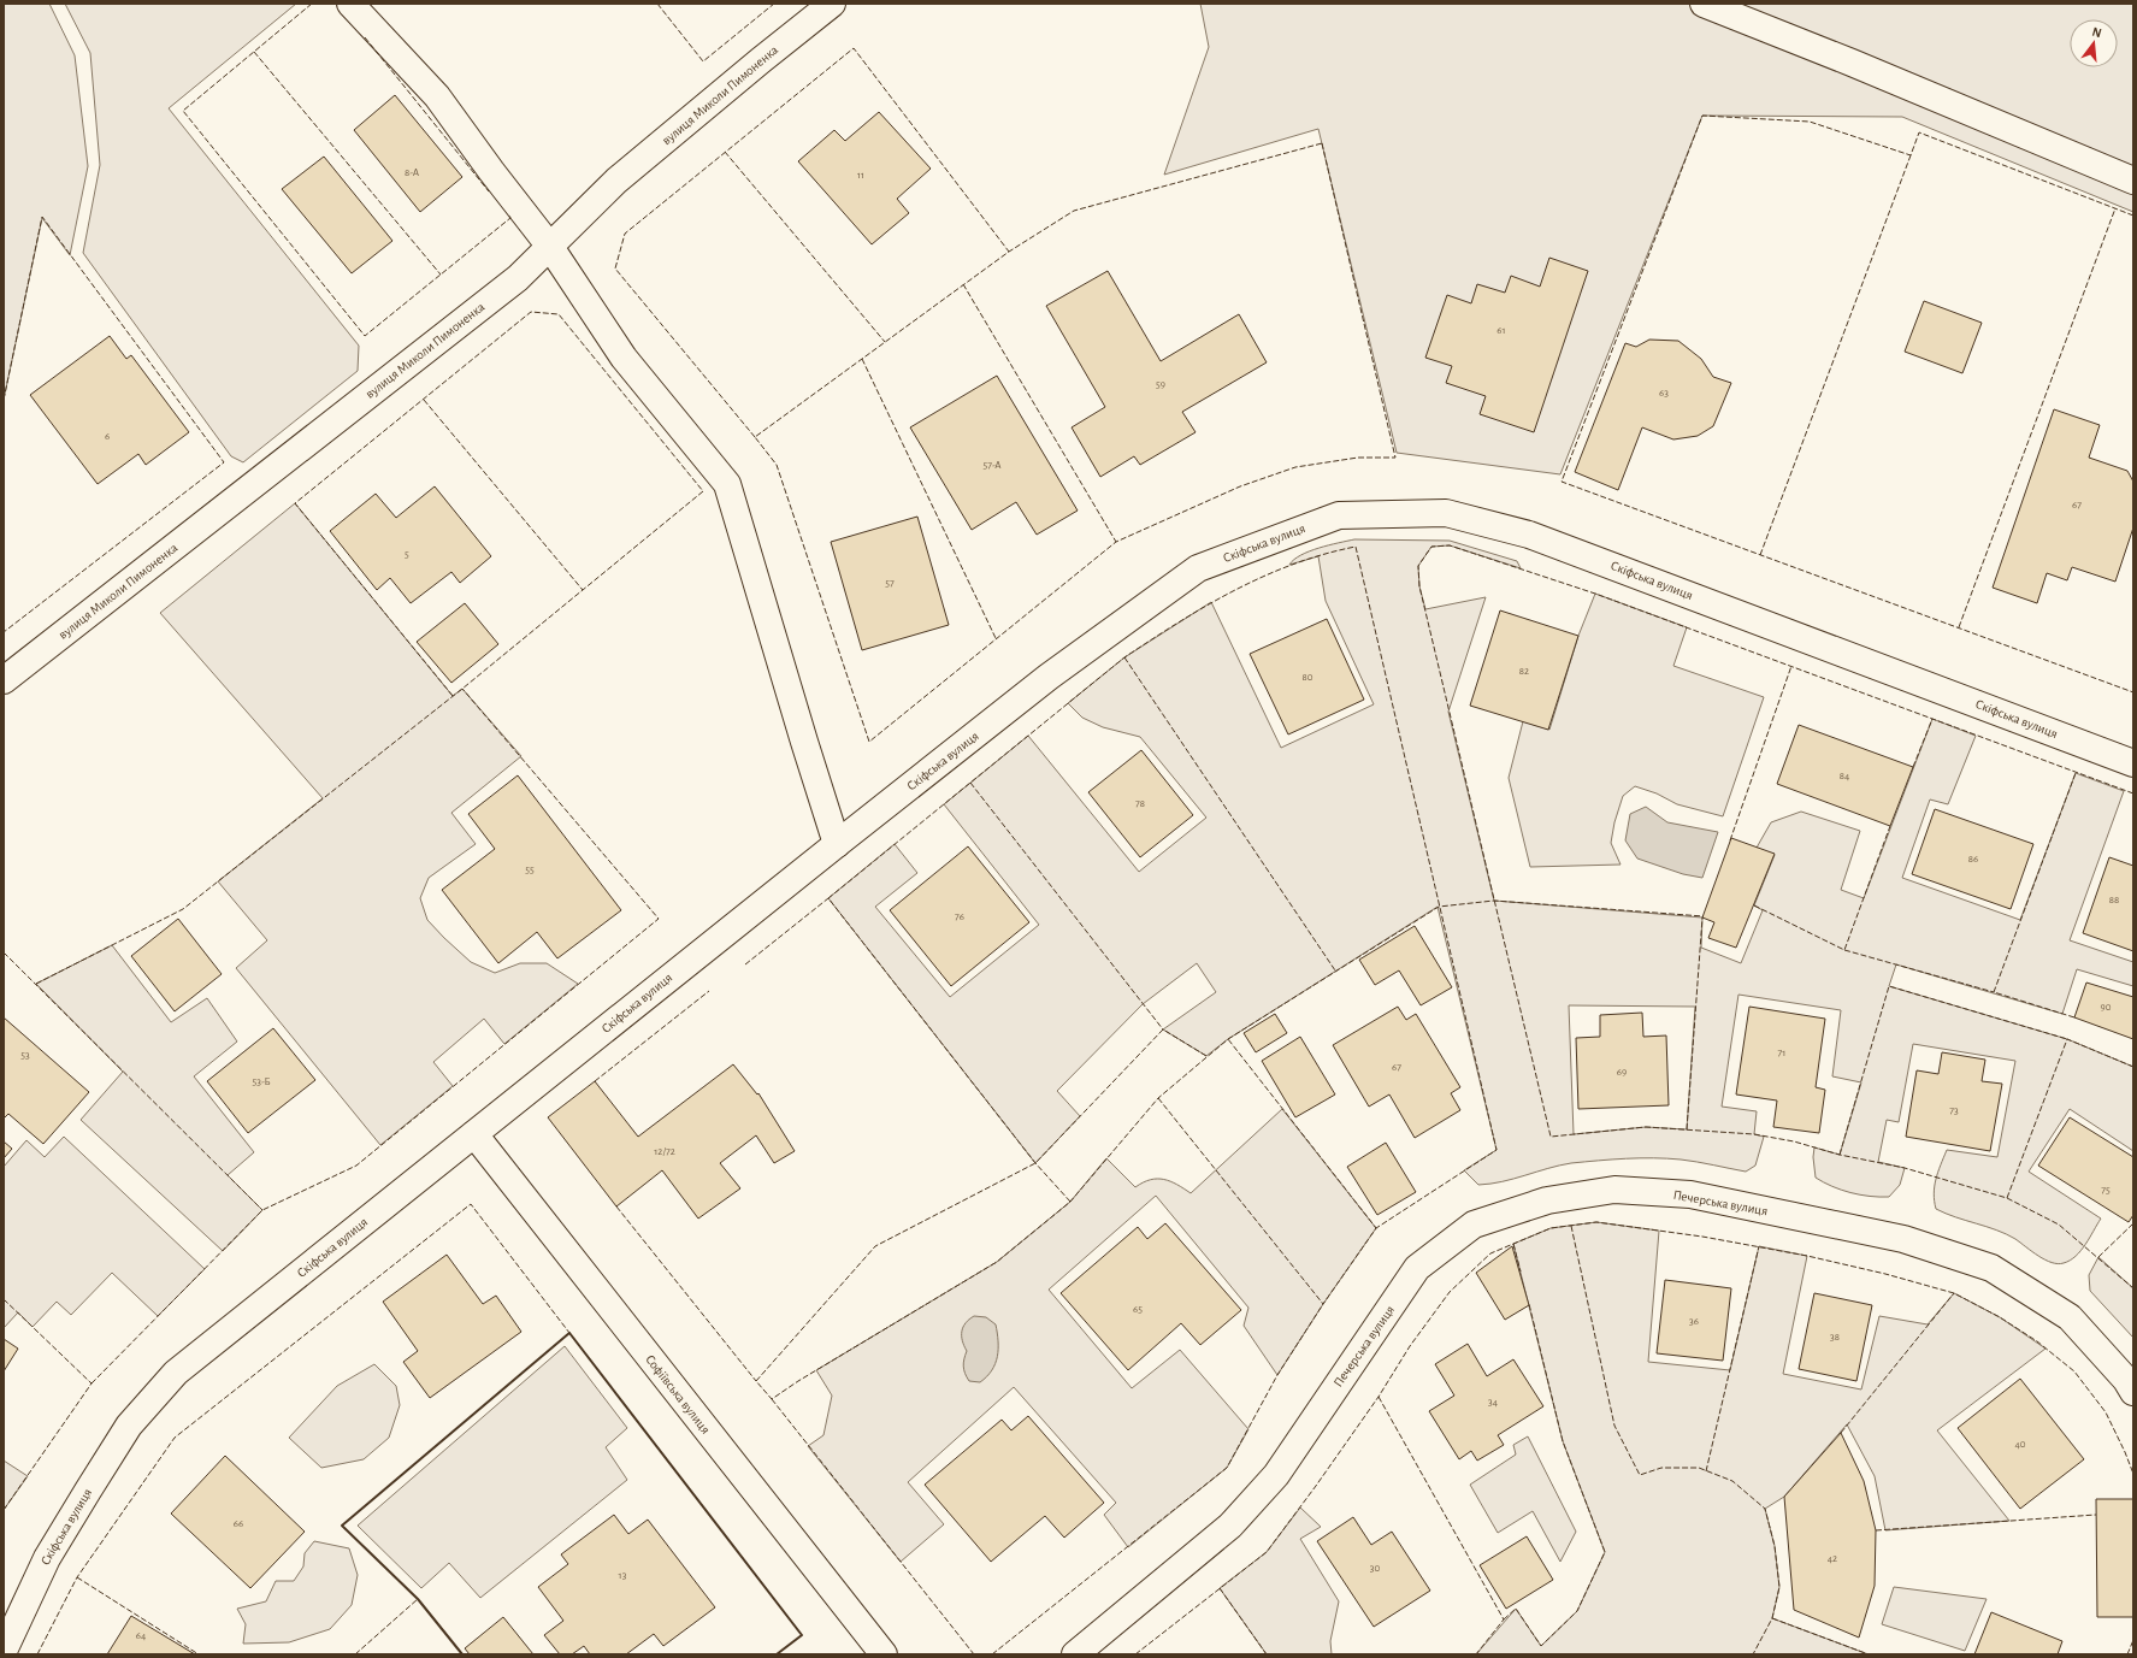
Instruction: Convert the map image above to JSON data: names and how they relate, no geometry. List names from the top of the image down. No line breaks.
{"streets":{"street":["вулиця Миколи Пимоненка","Скіфська вулиця","Печерська вулиця","Софіївська вулиця"]},"crossings":[["Скіфська вулиця","Софіївська вулиця"]],"house_numbers":["8-А","11","61","59","63","6","57-А","67","5","57","82","80","84","78","86","55","88","76","90","71","53","67","69","53-Б","73","12/72","75","65","36","38","34","40","66","42","30","13","64"],"north":"top"}
